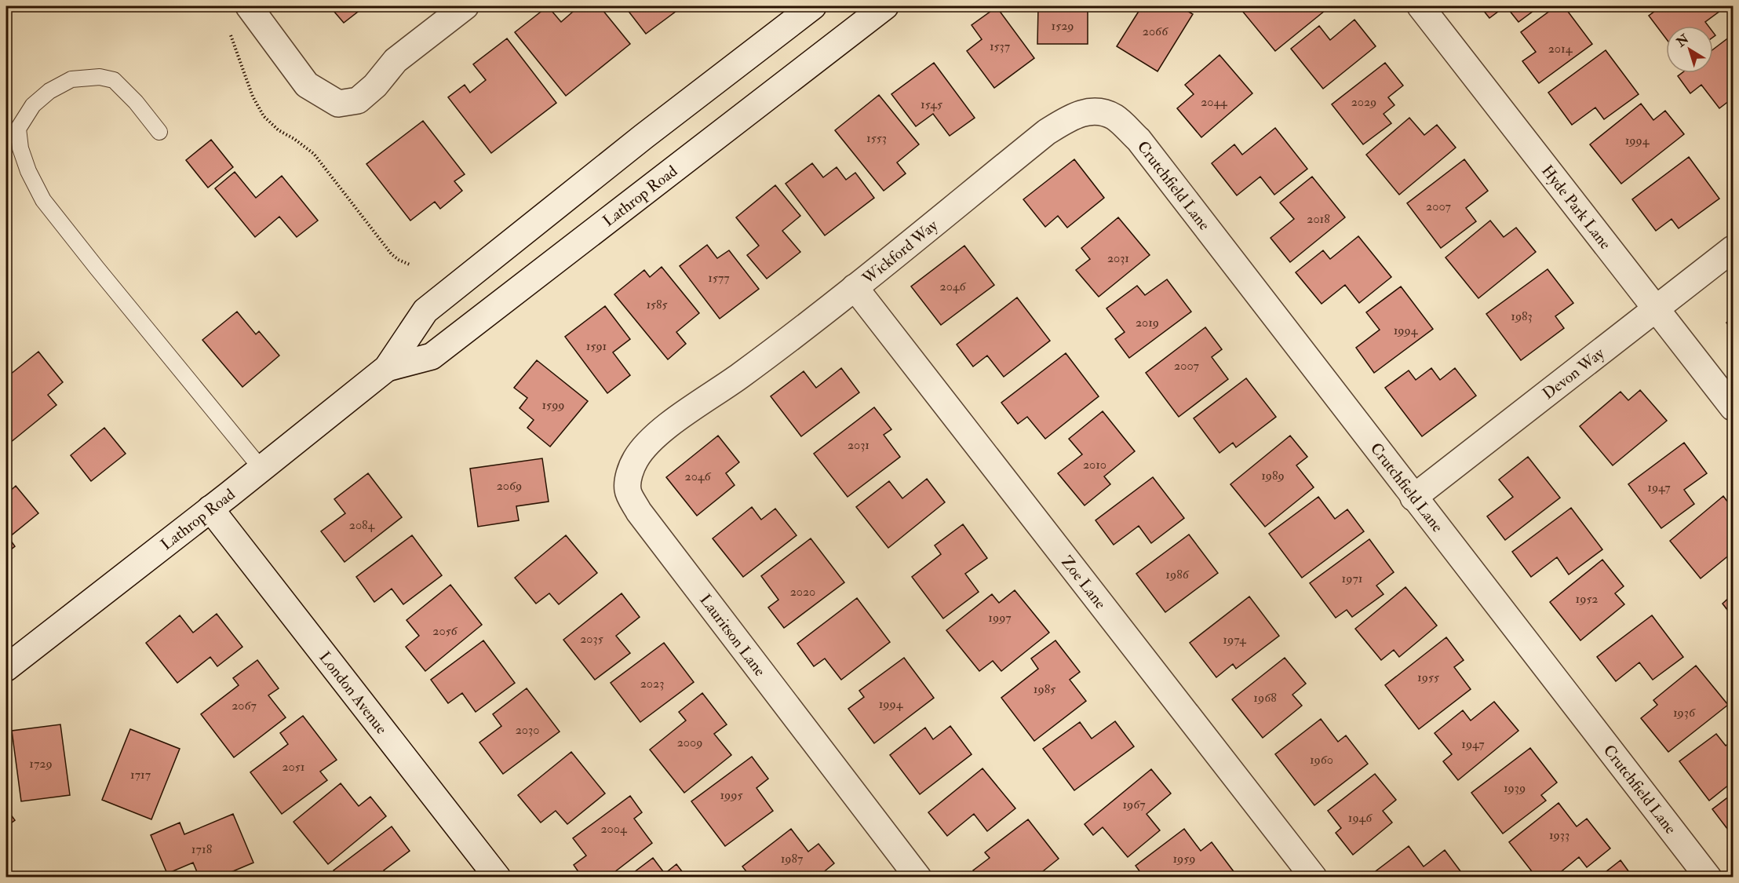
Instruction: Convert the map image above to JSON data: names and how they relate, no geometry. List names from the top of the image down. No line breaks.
{"streets":{"street":["Crutchfield Lane","Lathrop Road","Hyde Park Lane","Wickford Way","Devon Way","Zoe Lane","Lauritson Lane","London Avenue"]},"crossings":[["Crutchfield Lane","Wickford Way"],["Crutchfield Lane","Devon Way"],["Lathrop Road","London Avenue"],["Hyde Park Lane","Devon Way"],["Wickford Way","Zoe Lane"],["Wickford Way","Lauritson Lane"]],"house_numbers":["1529","2066","1537","2014","2044","2029","1545","1553","1994","2007","2018","2031","1577","2046","1585","1983","2019","1994","1591","2007","1599","2031","2010","1989","2046","2069","1947","2084","1986","1971","2020","1952","1997","2056","2035","1974","1955","2023","1985","1968","1994","2067","1936","2030","2009","1947","1960","1729","2051","1717","1939","1995","1967","1946","2004","1933","1718","1987","1959"],"north":"top left"}
